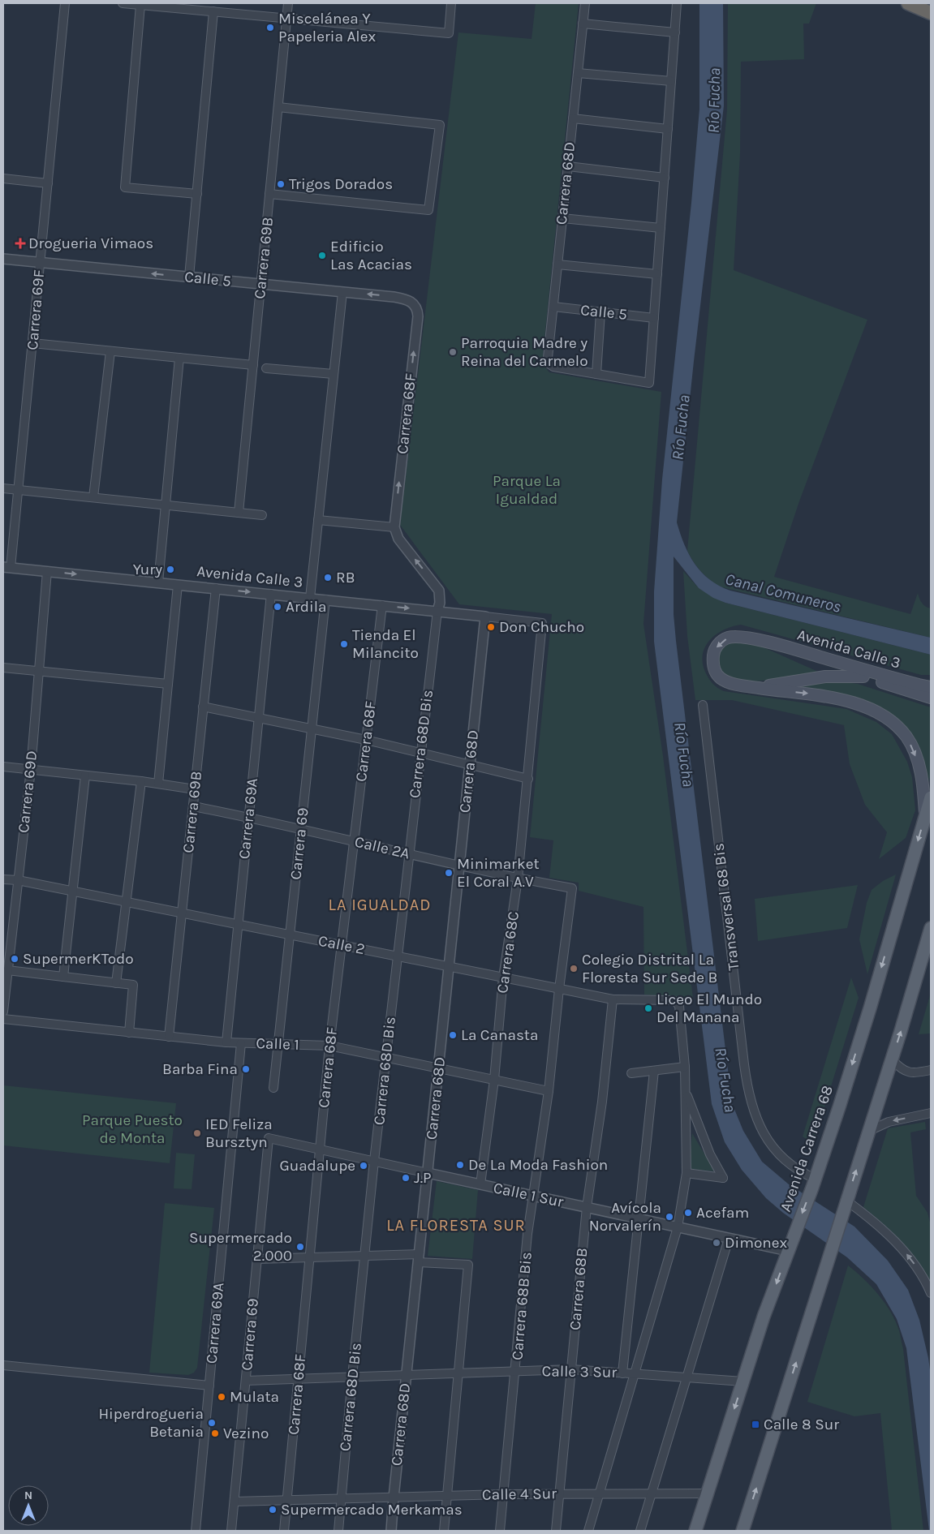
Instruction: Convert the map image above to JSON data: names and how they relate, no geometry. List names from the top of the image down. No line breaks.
{"streets":{"main road":["Avenida Calle 3","Avenida Carrera 68"],"street":["Carrera 68D","Carrera 69B","Calle 5","Carrera 69F","Carrera 68F","Carrera 68D Bis","Carrera 69D","Carrera 69A","Carrera 69","Calle 2A","Transversal 68 Bis","Calle 2","Carrera 68C","Calle 1","Calle 1 Sur","Carrera 68B","Carrera 68B Bis","Calle 3 Sur","Calle 4 Sur"]},"crossings":[["Carrera 68D","Calle 5"],["Carrera 68D","Avenida Calle 3"],["Carrera 68D","Calle 2A"],["Carrera 68D","Calle 2"],["Carrera 68D","Calle 1"],["Carrera 68D","Calle 1 Sur"],["Carrera 68D","Calle 3 Sur"],["Carrera 68D","Calle 4 Sur"],["Carrera 69B","Calle 5"],["Carrera 69B","Avenida Calle 3"],["Carrera 69B","Calle 2A"],["Carrera 69B","Calle 2"],["Carrera 69B","Calle 1"],["Calle 5","Carrera 69F"],["Calle 5","Carrera 68F"],["Carrera 69F","Avenida Calle 3"],["Carrera 68F","Avenida Calle 3"],["Carrera 68F","Calle 2A"],["Carrera 68F","Calle 2"],["Carrera 68F","Calle 1"],["Carrera 68F","Calle 1 Sur"],["Carrera 68F","Calle 3 Sur"],["Carrera 68F","Calle 4 Sur"],["Avenida Calle 3","Carrera 68D Bis"],["Avenida Calle 3","Carrera 69D"],["Avenida Calle 3","Carrera 69A"],["Avenida Calle 3","Carrera 69"],["Avenida Calle 3","Carrera 68C"],["Avenida Calle 3","Avenida Carrera 68"],["Carrera 68D Bis","Calle 2A"],["Carrera 68D Bis","Calle 2"],["Carrera 68D Bis","Calle 1"],["Carrera 68D Bis","Calle 1 Sur"],["Carrera 68D Bis","Calle 3 Sur"],["Carrera 68D Bis","Calle 4 Sur"],["Carrera 69D","Calle 2"],["Carrera 69A","Calle 2A"],["Carrera 69A","Calle 2"],["Carrera 69A","Calle 1"],["Carrera 69","Calle 2A"],["Carrera 69","Calle 2"],["Carrera 69","Calle 1"],["Carrera 69","Calle 1 Sur"],["Carrera 69","Calle 3 Sur"],["Carrera 69","Calle 4 Sur"],["Calle 2A","Carrera 68C"],["Calle 2A","Carrera 68B Bis"],["Transversal 68 Bis","Avenida Carrera 68"],["Calle 2","Carrera 68C"],["Calle 2","Carrera 68B"],["Calle 2","Carrera 68B Bis"],["Carrera 68C","Calle 1"],["Carrera 68C","Calle 1 Sur"],["Calle 1","Carrera 68B Bis"],["Avenida Carrera 68","Calle 1 Sur"],["Avenida Carrera 68","Calle 3 Sur"],["Avenida Carrera 68","Calle 4 Sur"],["Calle 1 Sur","Carrera 68B"],["Calle 1 Sur","Carrera 68B Bis"],["Carrera 68B","Calle 3 Sur"],["Carrera 68B","Calle 4 Sur"],["Carrera 68B Bis","Calle 3 Sur"],["Carrera 68B Bis","Calle 4 Sur"]],"districts":["LA IGUALDAD","LA FLORESTA SUR"],"water":["Río Fucha","Canal Comuneros"],"parks":["Parque La Igualdad","Parque Puesto de Monta"],"places":{"other":["Miscelánea Y Papeleria Alex","Trigos Dorados","Edificio Las Acacias","Parroquia Madre y Reina del Carmelo","Yury","RB","Ardila","Don Chucho","Tienda El Milancito","Minimarket El Coral A.V","SupermerKTodo","Colegio Distrital La Floresta Sur Sede B","Liceo El Mundo Del Manana","La Canasta","Barba Fina","IED Feliza Bursztyn","De La Moda Fashion","Guadalupe","J.P","Acefam","Avícola Norvalerín","Dimonex","Supermercado 2.000","Mulata","Hiperdrogueria Betania","Vezino","Supermercado Merkamas"],"health":["Drogueria Vimaos"],"transit":["Calle 8 Sur"]},"north":"top"}
